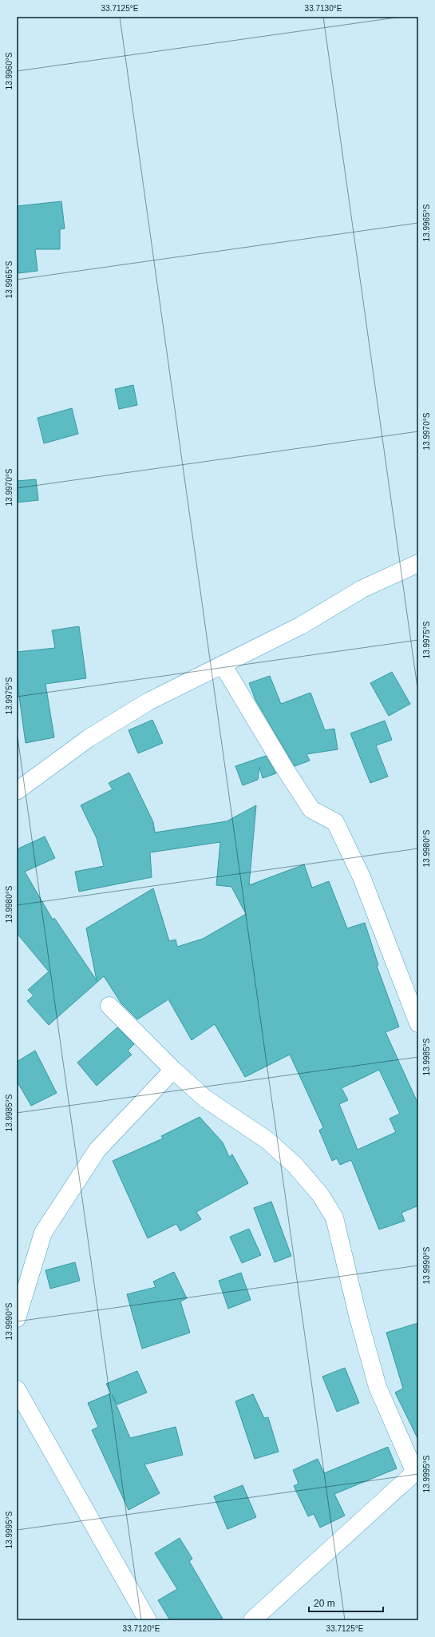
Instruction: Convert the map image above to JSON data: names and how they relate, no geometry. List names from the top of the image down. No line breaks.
{"scale_bar":"20 m","coordinates":["33.7125°E","33.7130°E","13.9960°S","13.9965°S","13.9970°S","13.9975°S","13.9980°S","13.9985°S","13.9990°S","13.9995°S","33.7120°E"]}
